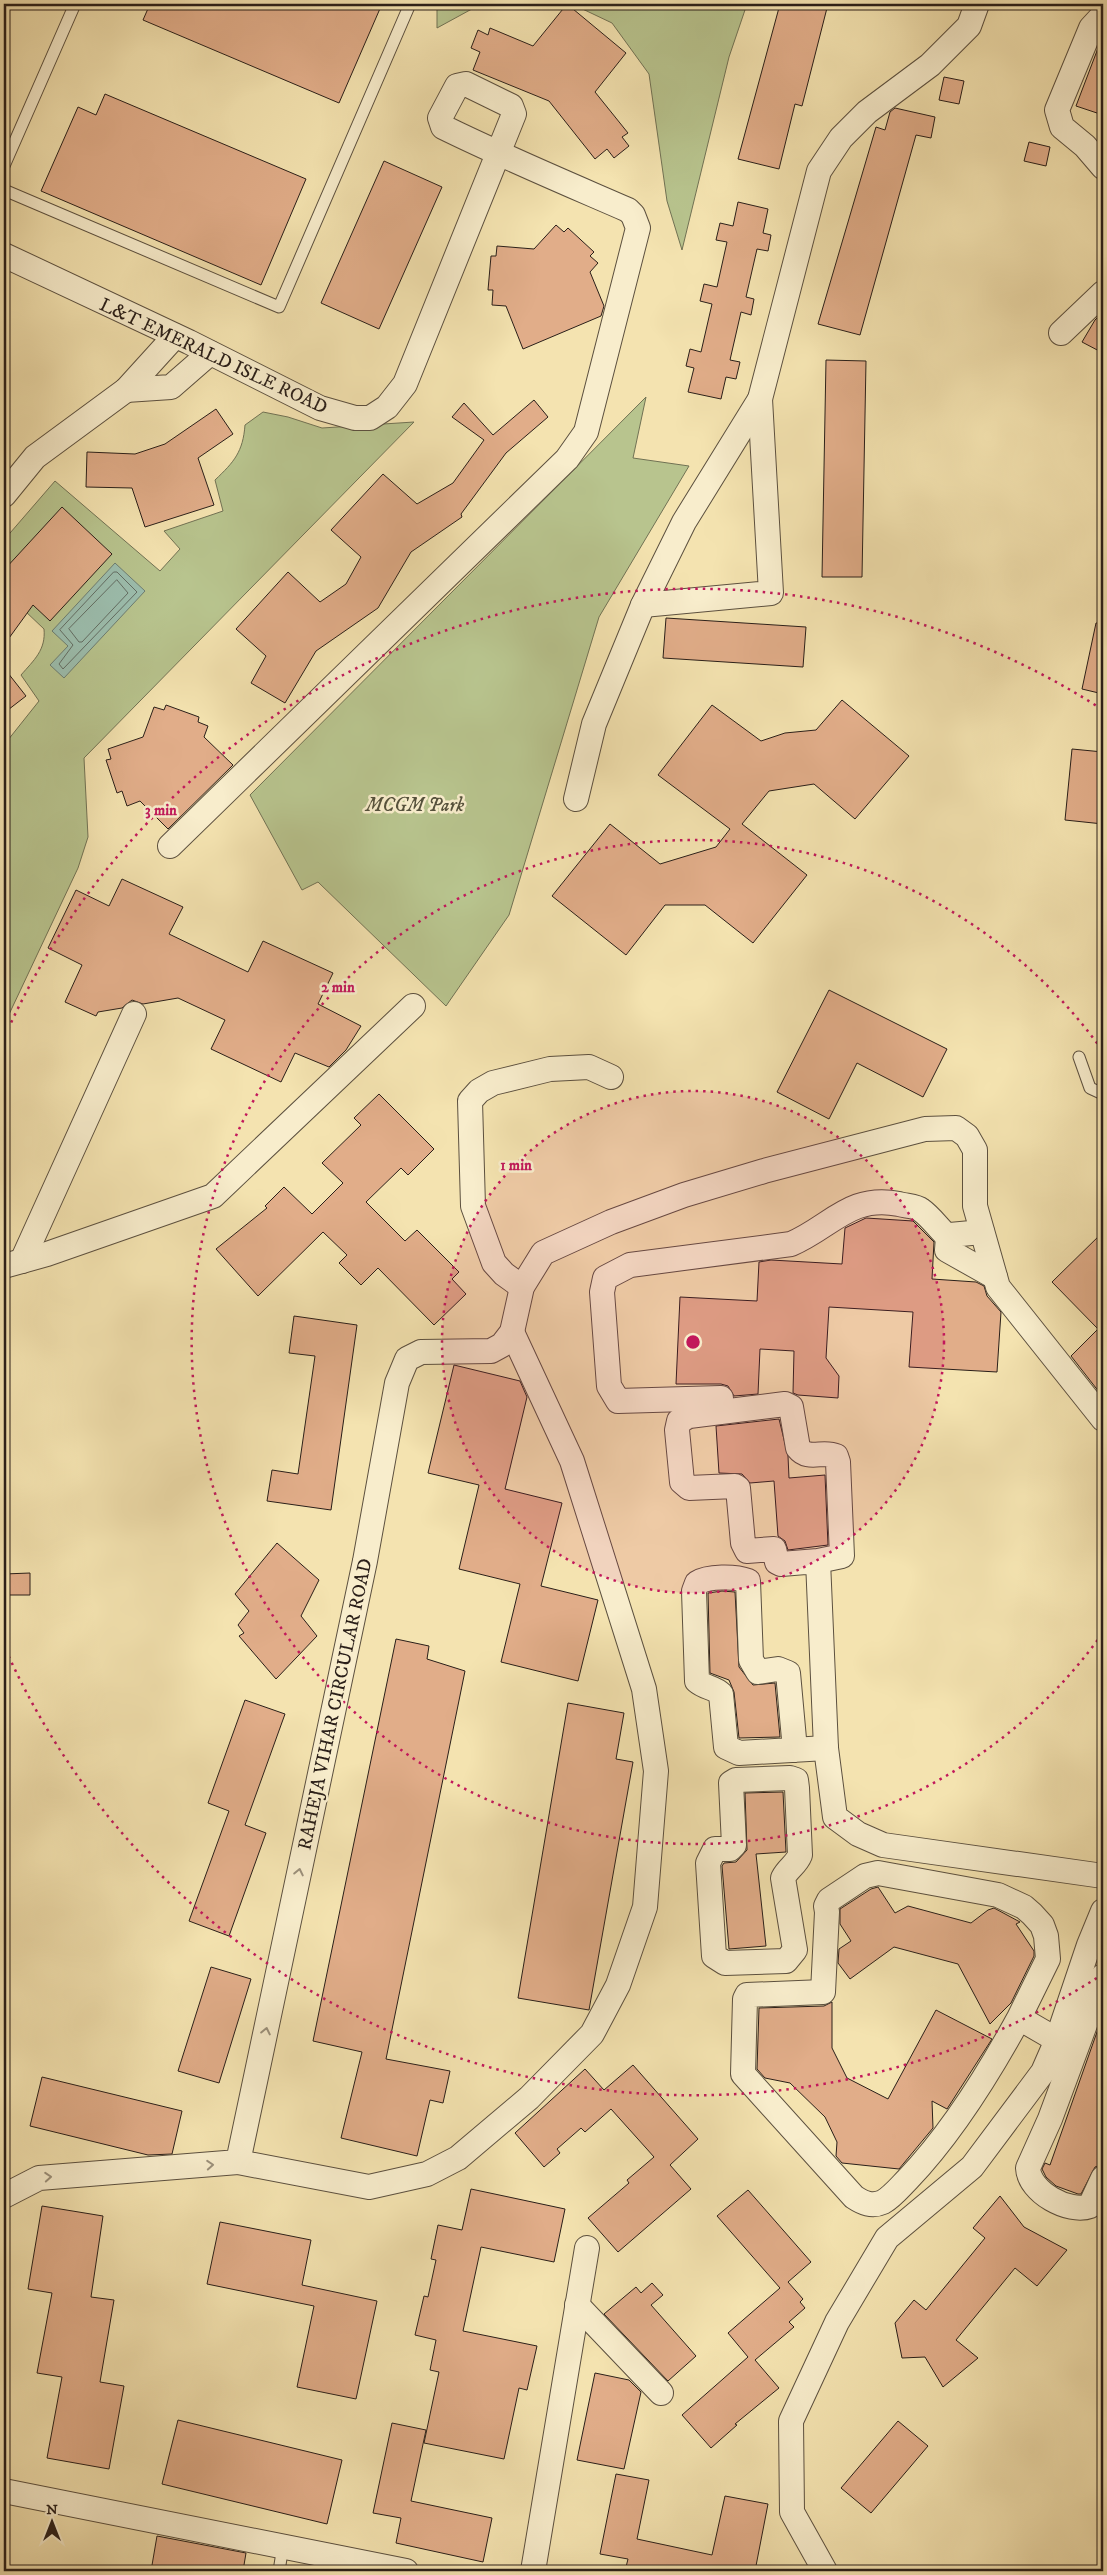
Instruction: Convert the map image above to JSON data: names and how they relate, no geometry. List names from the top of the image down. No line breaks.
{"streets":{"street":["L&T EMERALD ISLE ROAD","RAHEJA VIHAR CIRCULAR ROAD"]},"one_way":["RAHEJA VIHAR CIRCULAR ROAD"],"parks":["MCGM Park"],"north":"top","rings":["3 min","2 min","1 min"]}
